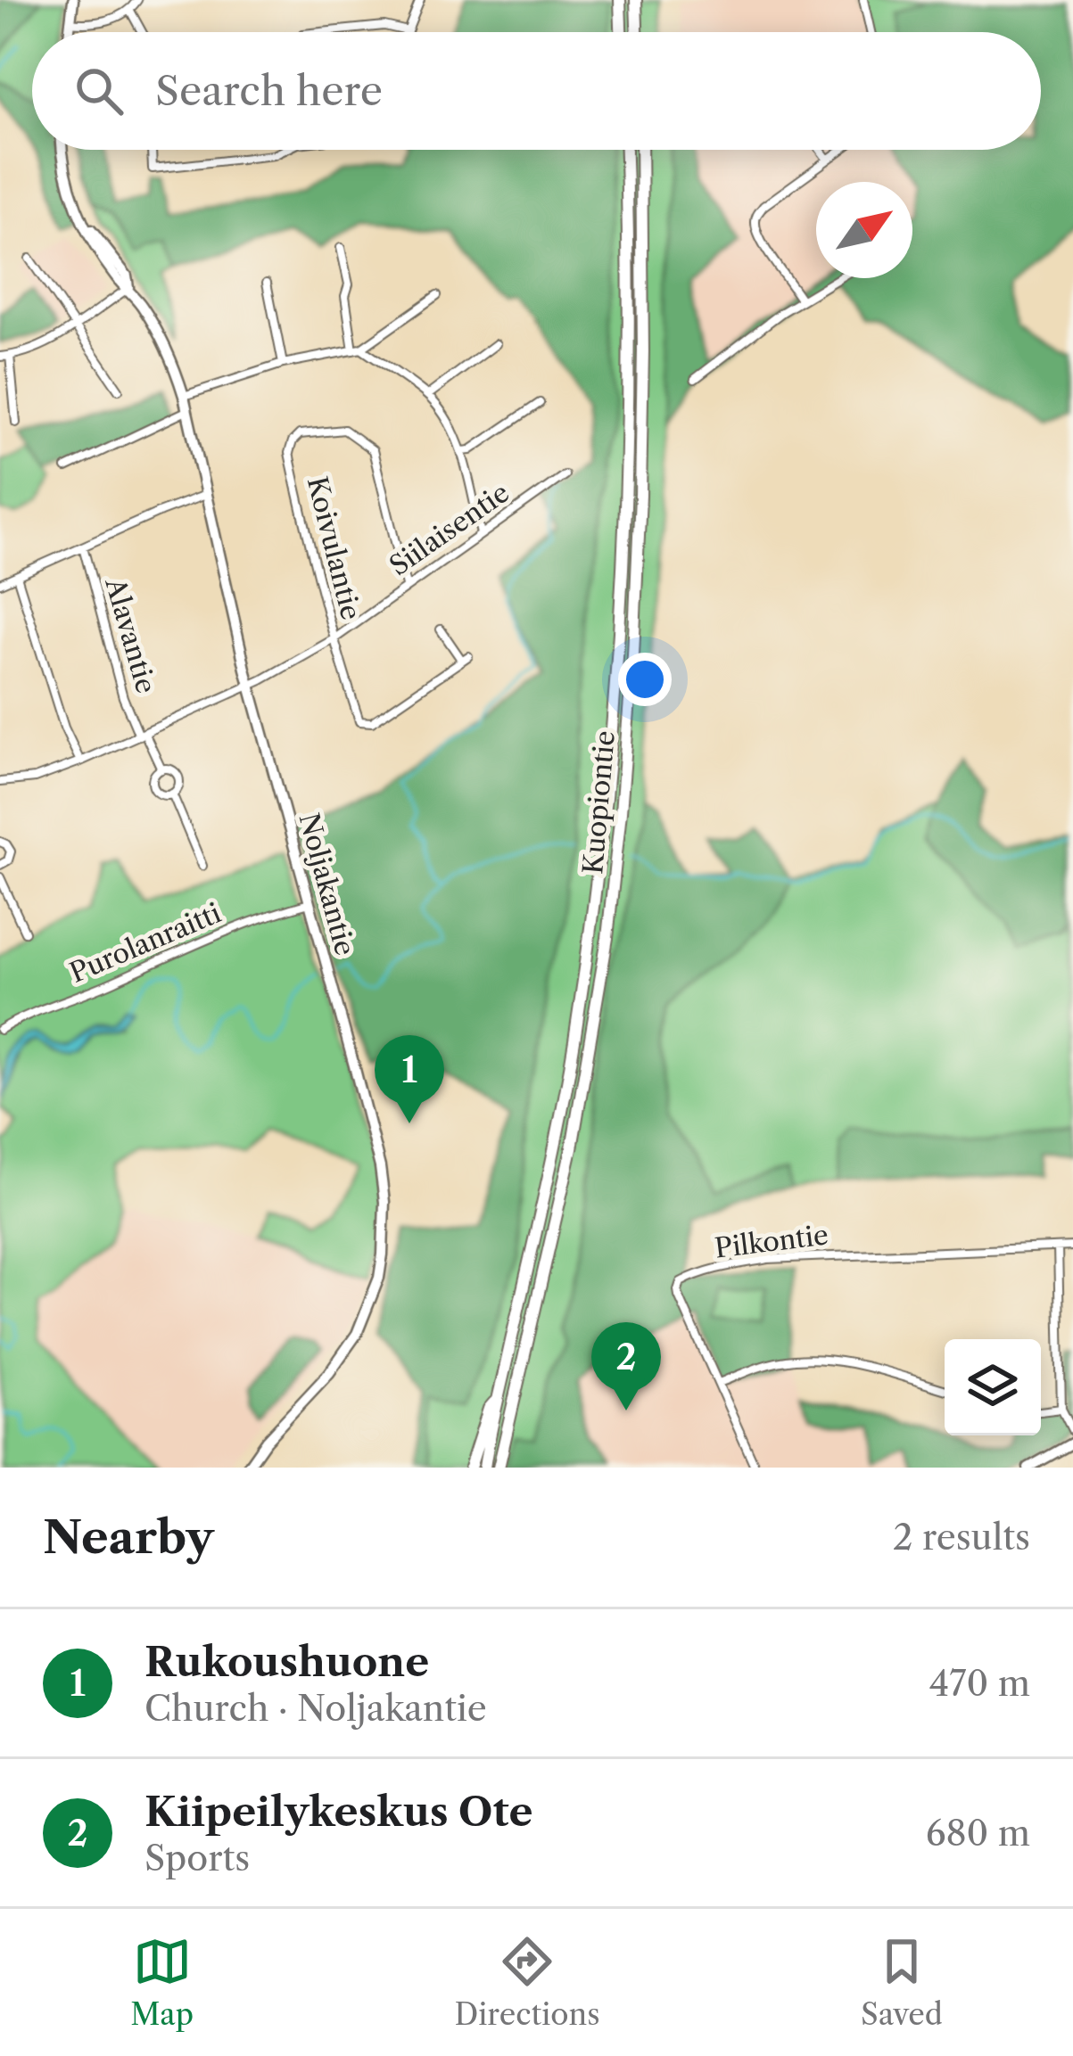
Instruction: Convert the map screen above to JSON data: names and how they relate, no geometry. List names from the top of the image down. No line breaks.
{"streets":{"highway":["Kuopiontie"],"main road":["Noljakantie"],"street":["Siilaisentie","Koivulantie","Alavantie","Purolanraitti","Pilkontie"]},"crossings":[["Siilaisentie","Koivulantie"],["Siilaisentie","Alavantie"],["Siilaisentie","Noljakantie"],["Noljakantie","Purolanraitti"]],"north":"top right","page":{"search":"Search here","pins":["1","2"],"heading":["Nearby","2 results"],"list":[{"mark":"1","name":"Rukoushuone","note":"Church · Noljakantie","value":"470 m"},{"mark":"2","name":"Kiipeilykeskus Ote","note":"Sports","value":"680 m"}],"nav":["Map","Directions","Saved"]}}
